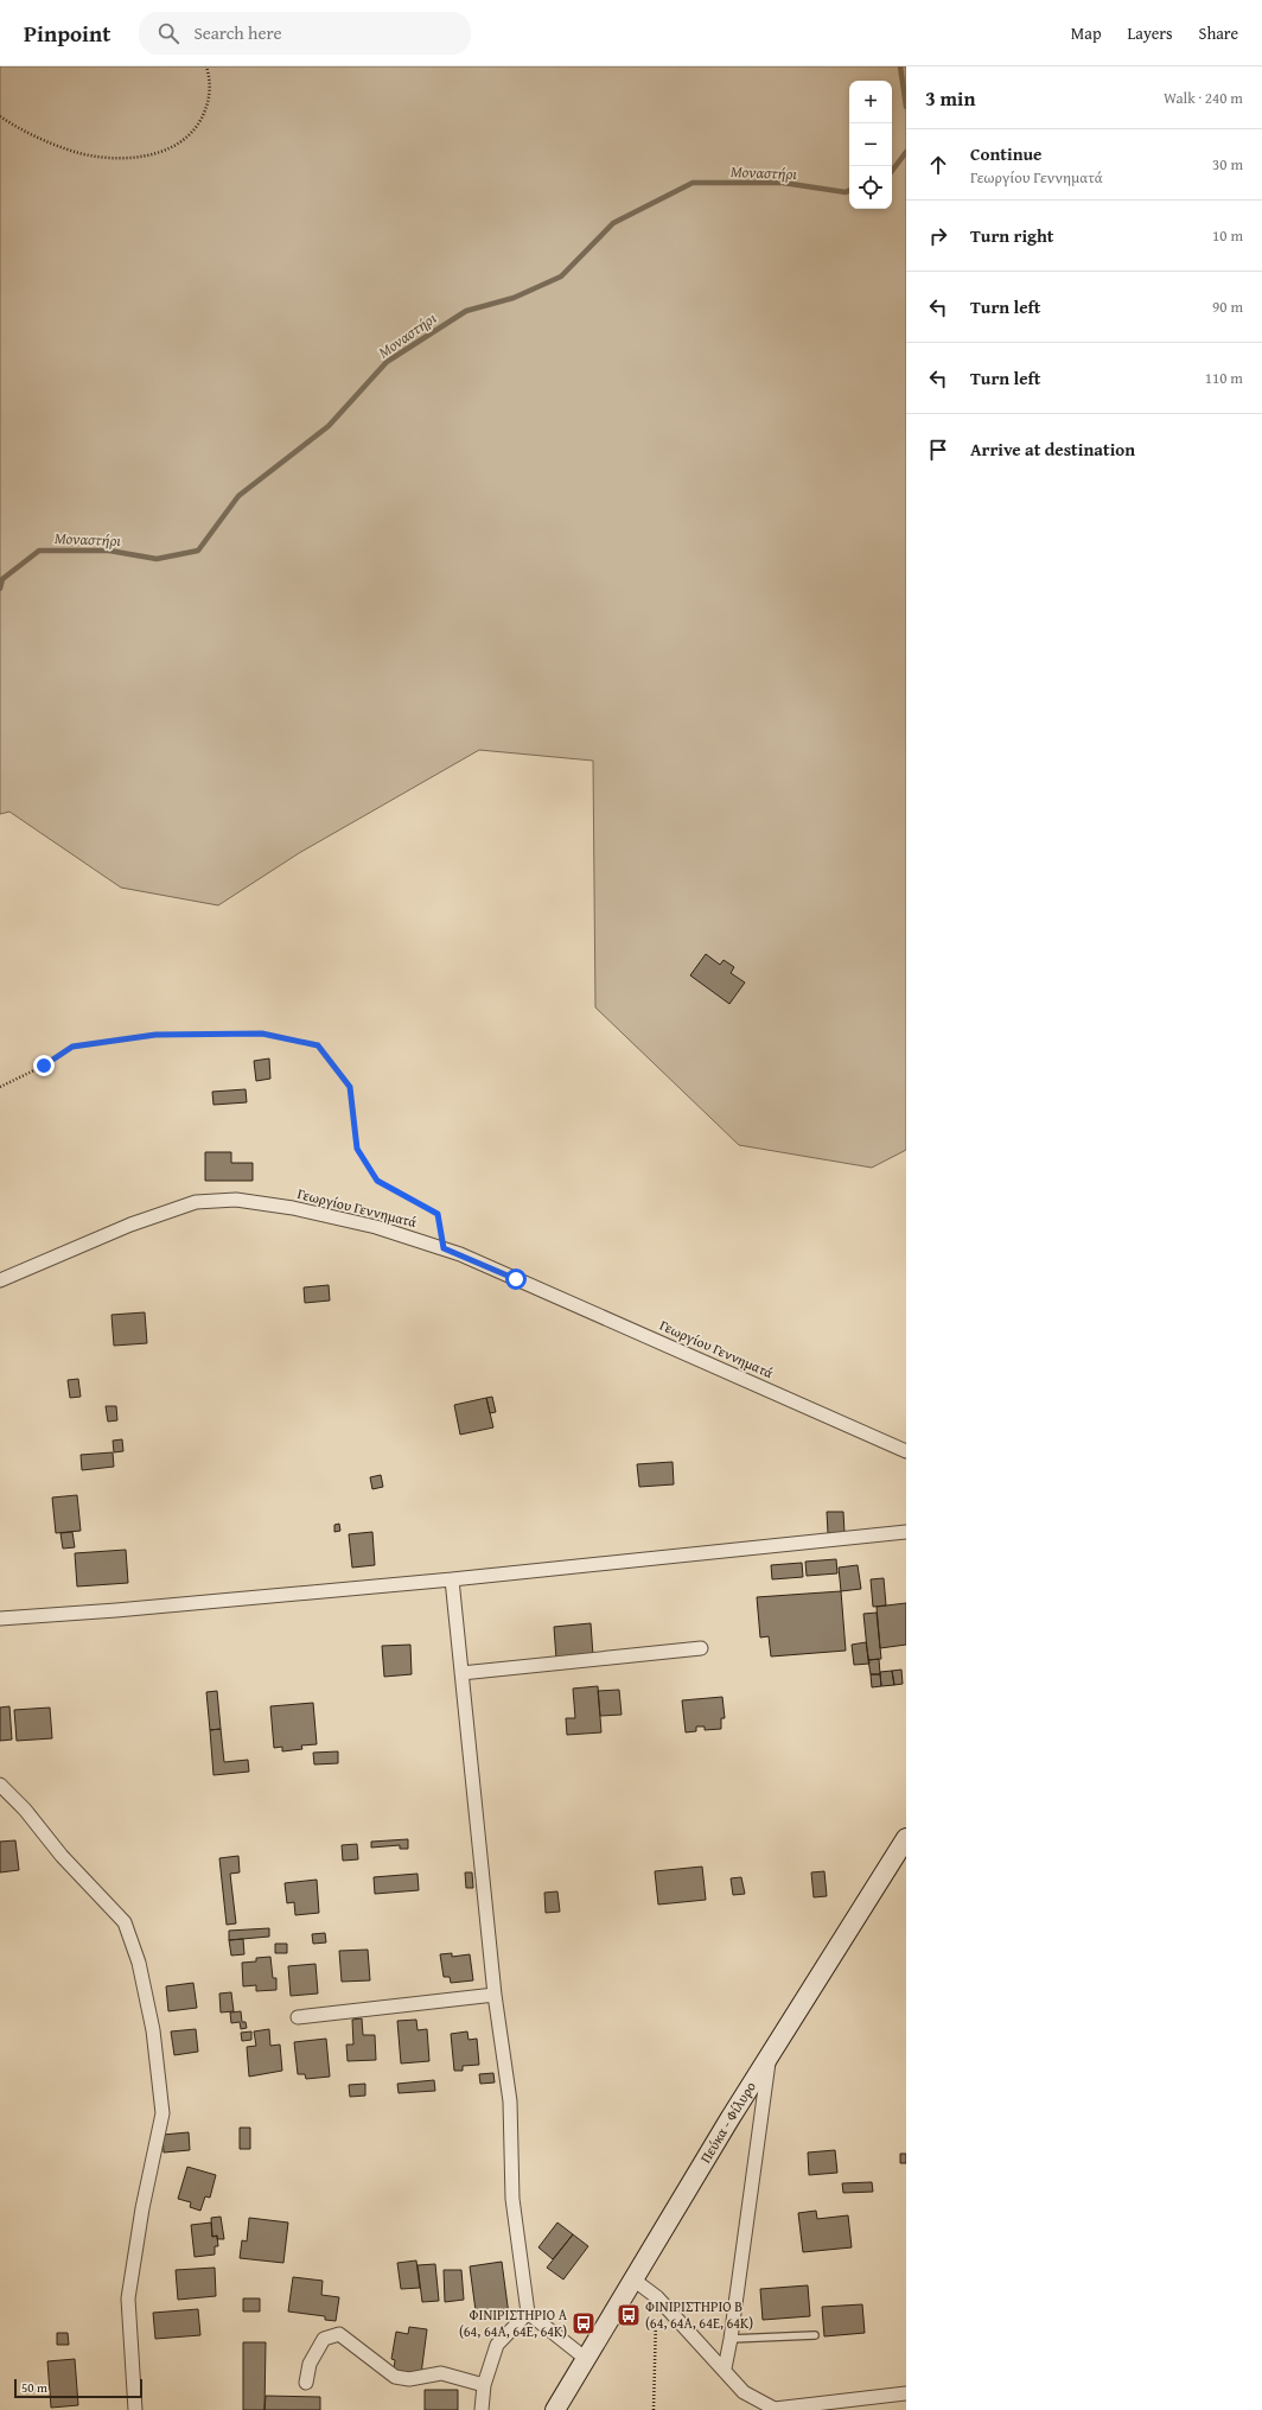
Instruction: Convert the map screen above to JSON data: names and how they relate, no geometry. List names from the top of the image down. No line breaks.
{"streets":{"main road":["Πεύκα - Φίλυρο"],"street":["Γεωργίου Γεννηματά"]},"water":["Μοναστήρι"],"places":{"bus stop":["ΦΙΝΙΡΙΣΤΗΡΙΟ B (64, 64Α, 64Ε, 64Κ)","ΦΙΝΙΡΙΣΤΗΡΙΟ A (64, 64Α, 64Ε, 64Κ)"]},"scale_bar":"50 m","page":{"header":"Pinpoint","search":"Search here","nav":["Map","Layers","Share"],"heading":["3 min","Walk · 240 m"],"map_buttons":["+","−"],"list":[["Continue","Γεωργίου Γεννηματά","30 m"],["Turn right","10 m"],["Turn left","90 m"],["Turn left","110 m"],"Arrive at destination"],"scale":"50 m"}}
